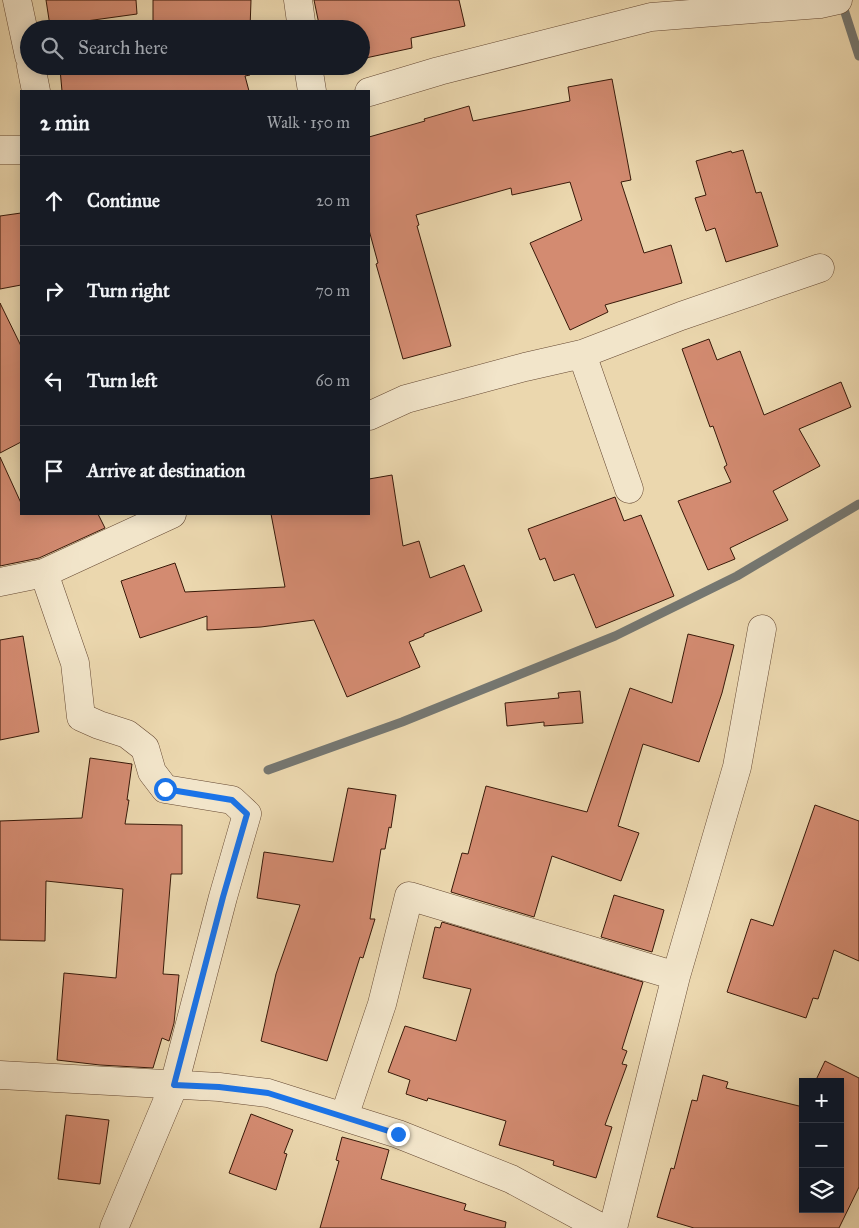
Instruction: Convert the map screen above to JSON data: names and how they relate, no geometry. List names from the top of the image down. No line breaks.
{"page":{"search":"Search here","heading":["2 min","Walk · 150 m"],"list":[["Continue","20 m"],["Turn right","70 m"],["Turn left","60 m"],"Arrive at destination"],"map_buttons":["+","−"]}}
